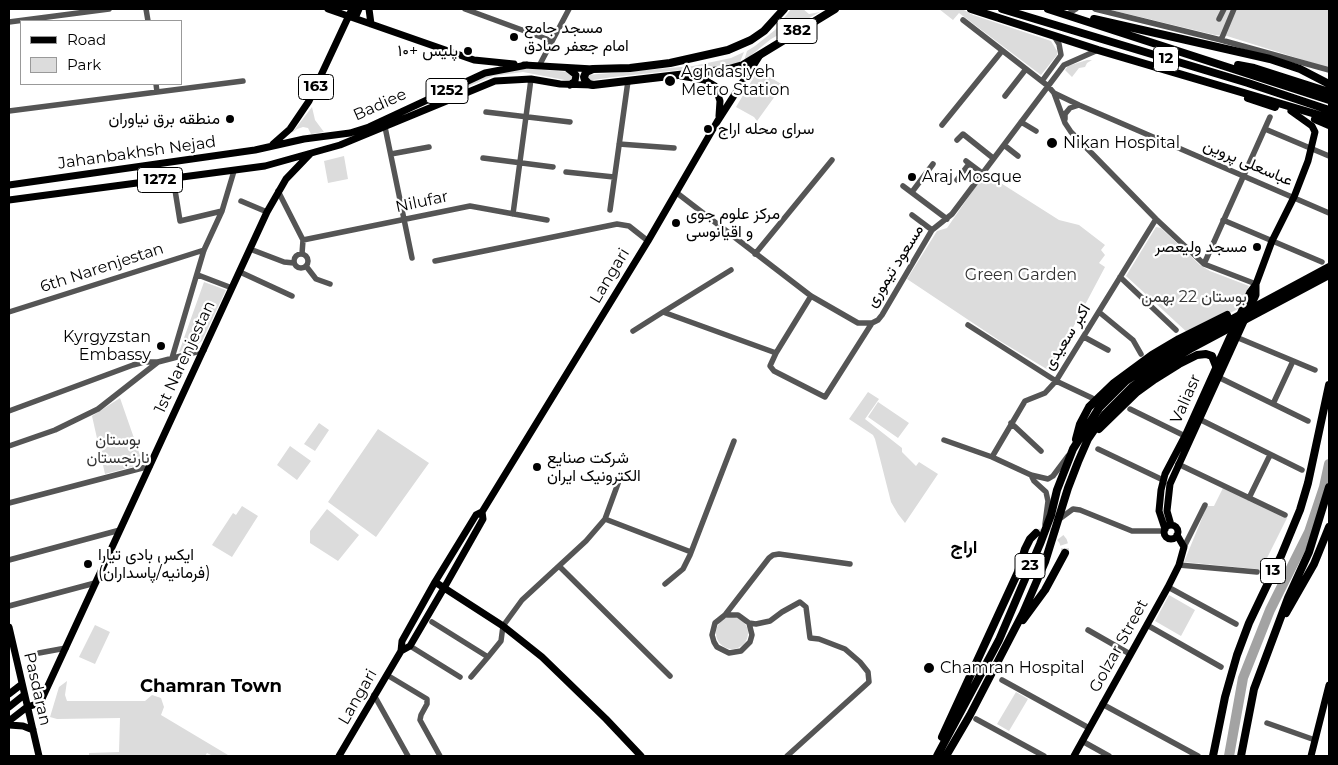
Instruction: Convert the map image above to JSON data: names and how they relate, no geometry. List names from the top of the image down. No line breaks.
{"streets":{"highway":["382","12","23","13"],"main road":["163","1252","Badiee","Jahanbakhsh Nejad","1272","Langari","1st Narenjestan","Valiasr","Golzar Street","Pasdaran"],"street":["عباسعلی پروین","Nilufar","مسعود تیموری","6th Narenjestan","اکبر سعیدی"]},"crossings":[["382","163"],["382","1252"],["382","Badiee"],["382","Langari"],["163","Badiee"],["163","Jahanbakhsh Nejad"],["1252","Jahanbakhsh Nejad"],["1252","1st Narenjestan"],["Badiee","Jahanbakhsh Nejad"],["Jahanbakhsh Nejad","1st Narenjestan"],["عباسعلی پروین","Valiasr"],["مسعود تیموری","Langari"],["1st Narenjestan","Pasdaran"]],"districts":["اراج","Chamran Town"],"parks":["Green Garden","بوستان 22 بهمن","بوستان نارنجستان"],"places":["مسجد جامع امام جعفر صادق","پلیس +۱۰","Aghdasiyeh Metro Station","منطقه برق نیاوران","سرای محله اراج","Nikan Hospital","Araj Mosque","مرکز علوم جوی و اقیانوسی","مسجد ولیعصر","Kyrgyzstan Embassy","شرکت صنایع الکترونیک ایران","ایکس بادی تیارا (فرمانیه/پاسداران)","Chamran Hospital"],"legend":["Road","Park"]}
